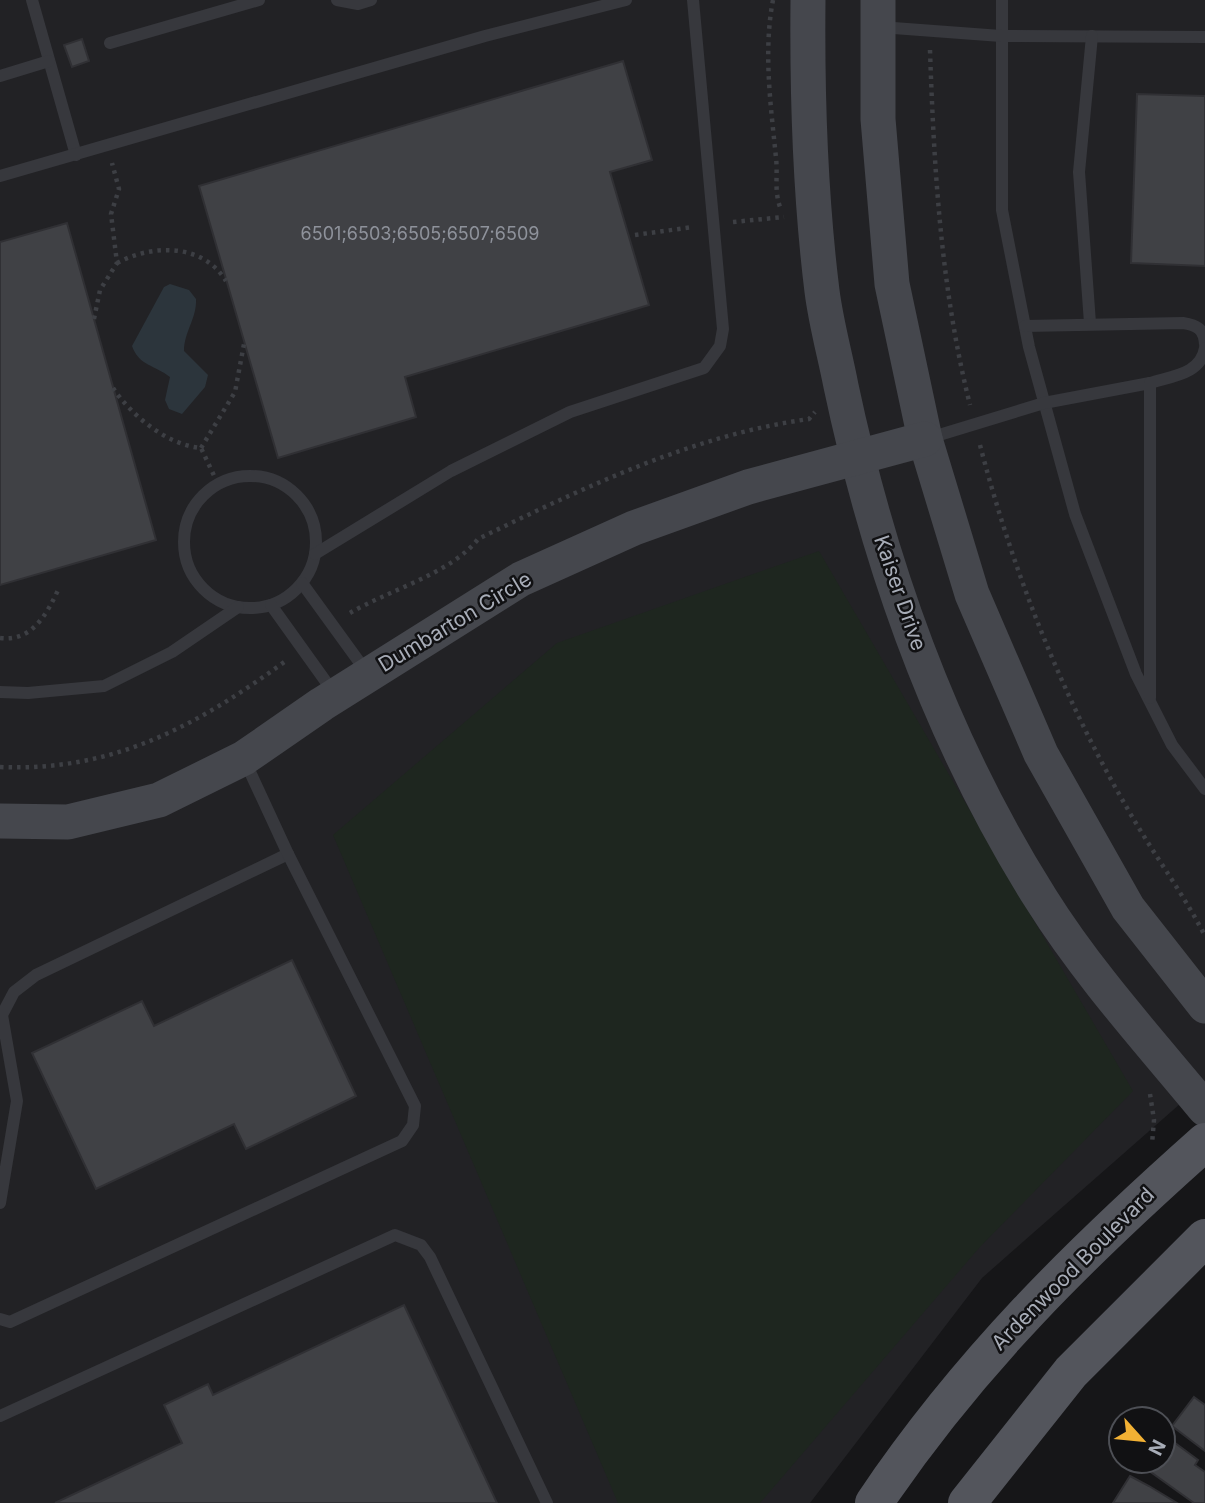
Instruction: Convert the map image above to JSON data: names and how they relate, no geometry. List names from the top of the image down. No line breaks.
{"streets":{"main road":["Ardenwood Boulevard"],"street":["Kaiser Drive","Dumbarton Circle"]},"crossings":[["Kaiser Drive","Dumbarton Circle"]],"house_numbers":["6501;6503;6505;6507;6509"],"north":"bottom right"}
